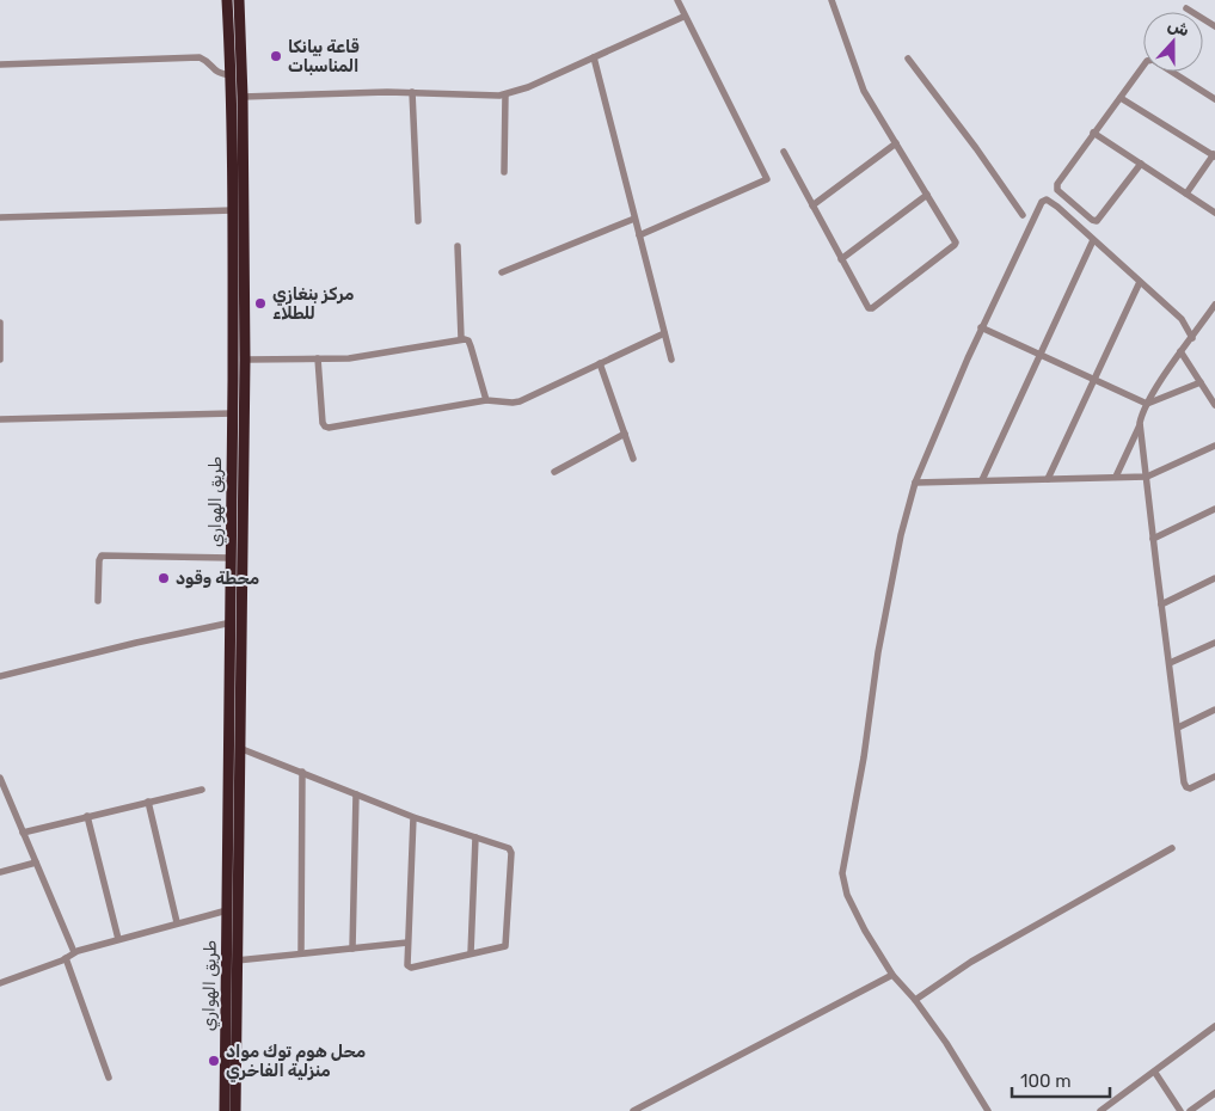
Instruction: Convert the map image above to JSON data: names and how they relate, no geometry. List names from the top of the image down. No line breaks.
{"streets":{"highway":["طريق الهواري"]},"places":["قاعة بيانكا المناسبات","مركز بنغازي للطلاء","محطة وقود","محل هوم توك مواد منزلية الفاخري"],"scale_bar":"100 m","north":"top"}
